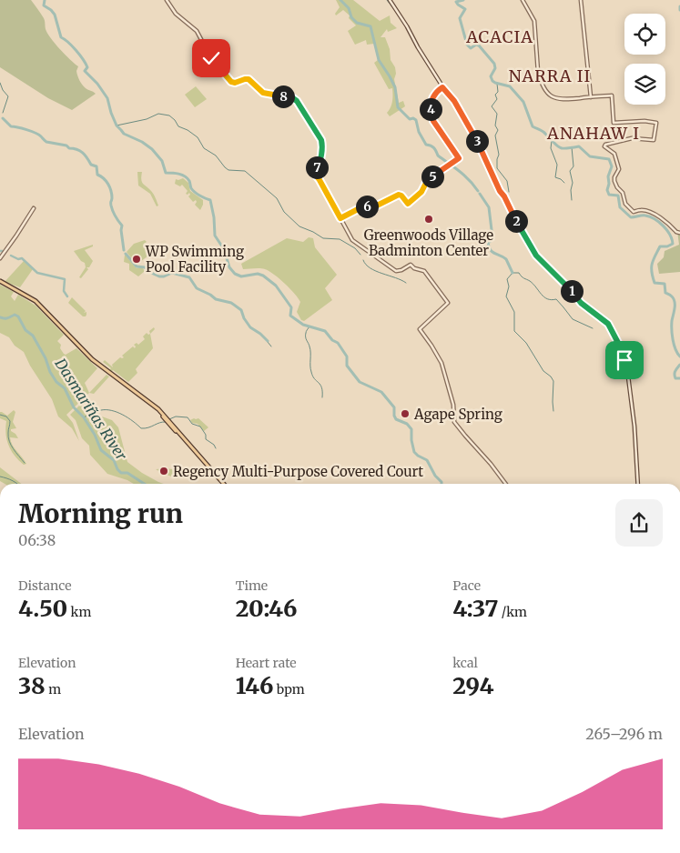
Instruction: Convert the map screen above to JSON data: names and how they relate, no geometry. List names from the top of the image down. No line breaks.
{"districts":["ACACIA","NARRA II","ANAHAW I"],"water":["Dasmariñas River"],"places":["Greenwoods Village Badminton Center","WP Swimming Pool Facility","Agape Spring","Regency Multi-Purpose Covered Court"],"page":{"pins":["8","4","3","7","5","6","2","1"],"heading":["Morning run","06:38"],"stats":[["Distance","4.50 km"],["Time","20:46"],["Pace","4:37 /km"],["Elevation","38 m"],["Heart rate","146 bpm"],["kcal","294"]],"chart":["Elevation","265–296 m"]}}
